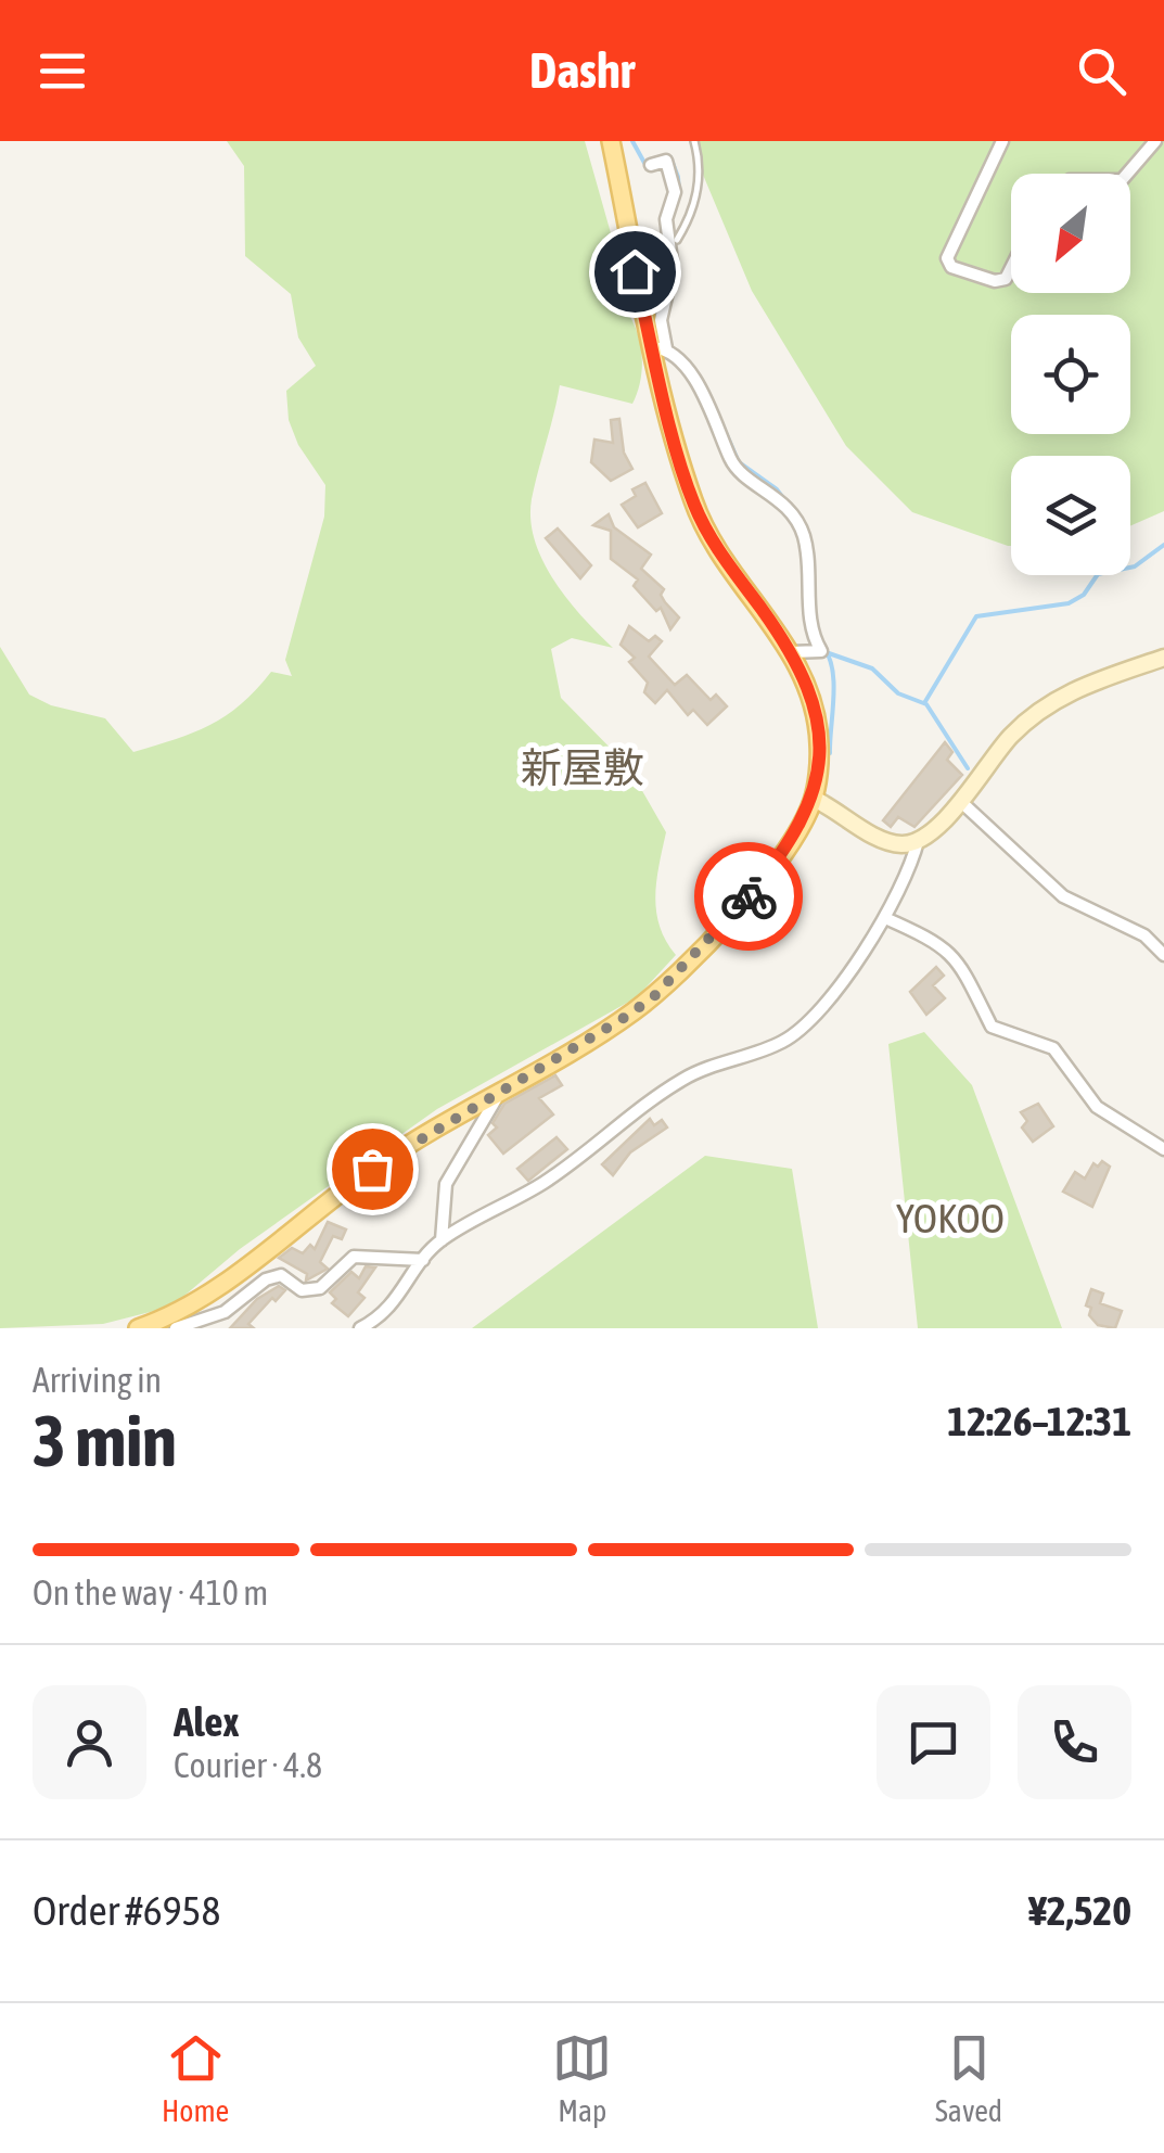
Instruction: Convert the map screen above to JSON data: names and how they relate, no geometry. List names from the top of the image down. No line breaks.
{"districts":["新屋敷","YOKOO"],"north":"bottom left","page":{"header":"Dashr","heading":["3 min","Arriving in","12:26–12:31"],"panel":["Alex","Courier · 4.8","Order #6958","¥2,520"],"bar":"On the way · 410 m","tabs":["Home","Map","Saved"]}}
